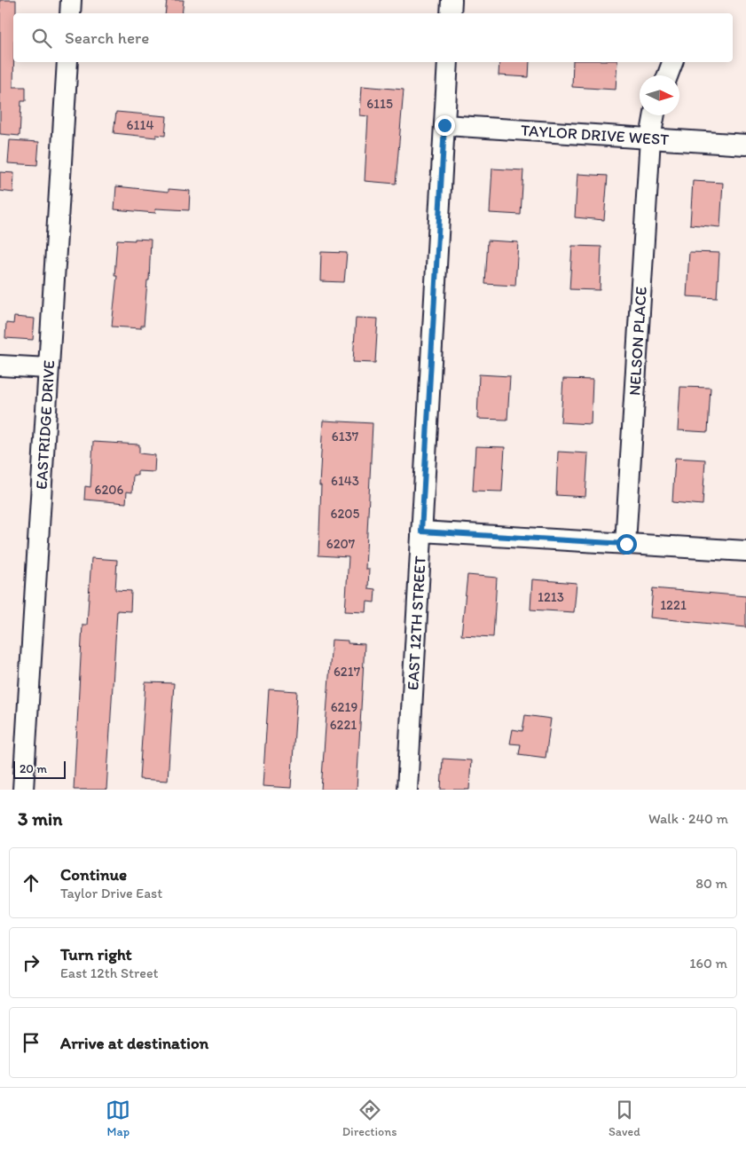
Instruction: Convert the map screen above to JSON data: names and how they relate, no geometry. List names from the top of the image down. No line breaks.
{"streets":{"street":["TAYLOR DRIVE WEST","NELSON PLACE","EASTRIDGE DRIVE","EAST 12TH STREET"]},"crossings":[["TAYLOR DRIVE WEST","NELSON PLACE"],["TAYLOR DRIVE WEST","EAST 12TH STREET"]],"house_numbers":["6115","6114","6137","6143","6206","6205","6207","1213","1221","6217","6219","6221"],"scale_bar":"20 m","north":"right","page":{"search":"Search here","scale":"20 m","heading":["3 min","Walk · 240 m"],"list":[["Continue","Taylor Drive East","80 m"],["Turn right","East 12th Street","160 m"],"Arrive at destination"],"nav":["Map","Directions","Saved"]}}
